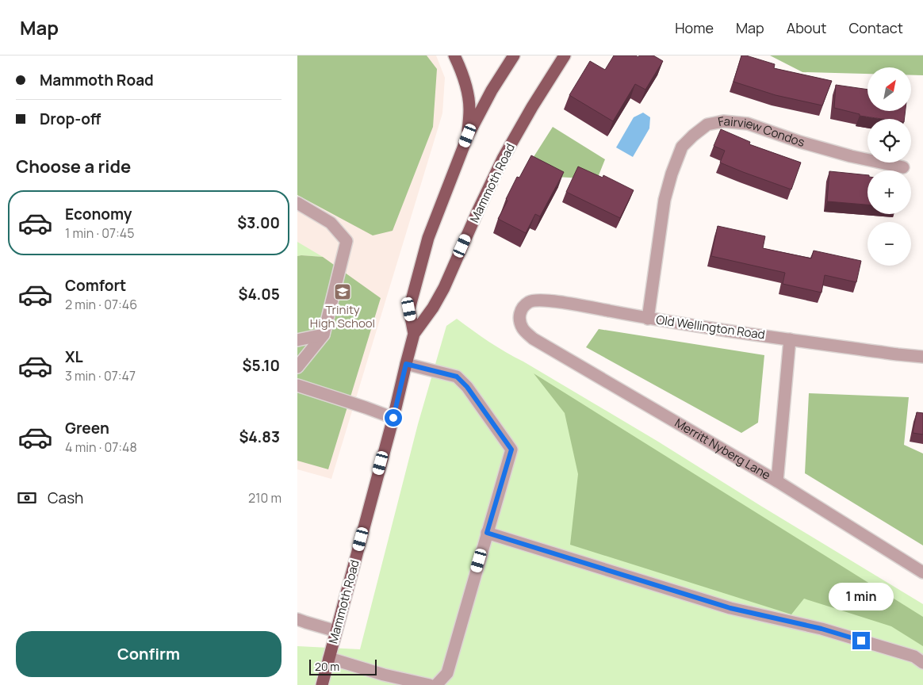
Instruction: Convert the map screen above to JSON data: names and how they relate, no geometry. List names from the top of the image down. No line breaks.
{"streets":{"main road":["Mammoth Road"],"street":["Fairview Condos","Old Wellington Road","Merritt Nyberg Lane"]},"crossings":[["Fairview Condos","Old Wellington Road"],["Old Wellington Road","Merritt Nyberg Lane"]],"places":{"school or university":["Trinity High School"]},"scale_bar":"20 m","north":"top right","page":{"header":"Map","nav":["Home","Map","About","Contact"],"banner":["Mammoth Road","Drop-off"],"map_buttons":["+","−"],"heading":"Choose a ride","list":[{"name":"Economy","note":"1 min · 07:45","value":"$3.00"},{"name":"Comfort","note":"2 min · 07:46","value":"$4.05"},{"name":"XL","note":"3 min · 07:47","value":"$5.10"},{"name":"Green","note":"4 min · 07:48","value":"$4.83"}],"pay":["Cash","210 m"],"bubble":"1 min","buttons":"Confirm","scale":"20 m"}}
